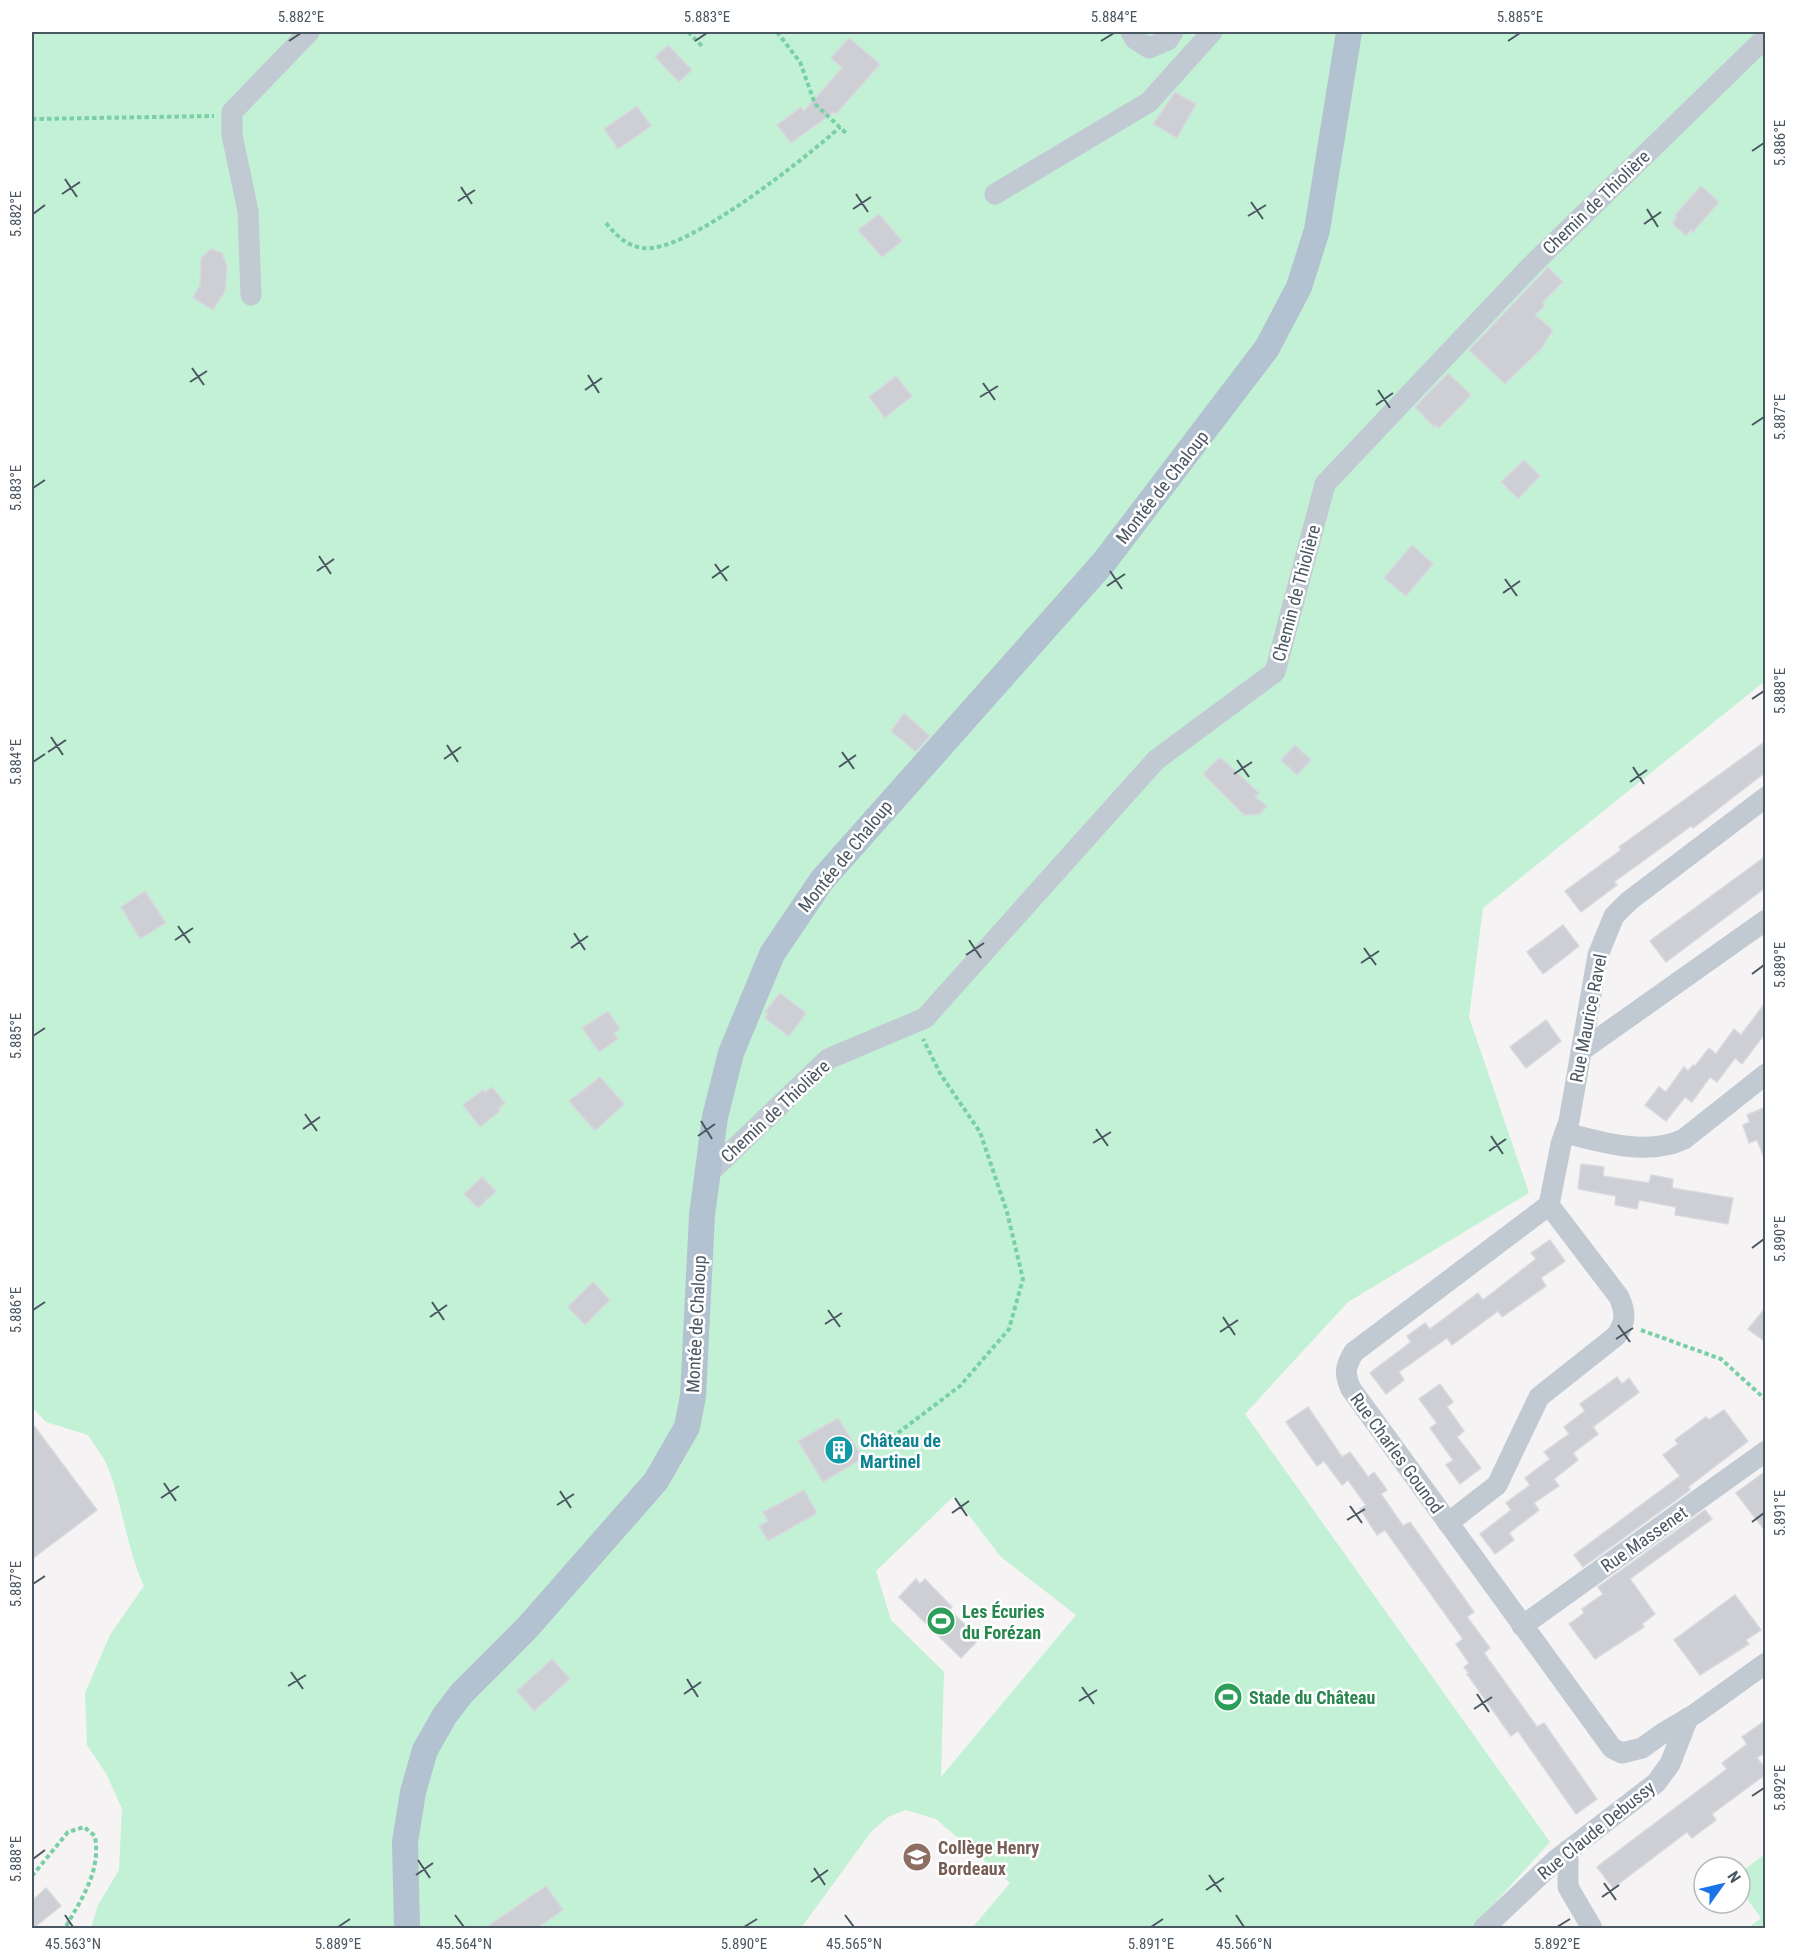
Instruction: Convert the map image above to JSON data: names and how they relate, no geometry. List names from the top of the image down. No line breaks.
{"streets":{"main road":["Montée de Chaloup"],"street":["Chemin de Thiolière","Rue Maurice Ravel","Rue Charles Gounod","Rue Massenet","Rue Claude Debussy"]},"crossings":[["Chemin de Thiolière","Montée de Chaloup"],["Rue Maurice Ravel","Rue Charles Gounod"],["Rue Charles Gounod","Rue Massenet"],["Rue Charles Gounod","Rue Claude Debussy"]],"places":{"building":["Château de Martinel"],"sports":["Les Écuries du Forézan","Stade du Château"],"school or university":["Collège Henry Bordeaux"]},"north":"top right","coordinates":["5.882°E","5.883°E","5.884°E","5.885°E","5.886°E","5.887°E","5.888°E","5.889°E","5.890°E","5.891°E","5.892°E","45.563°N","45.564°N","45.565°N","45.566°N"]}
